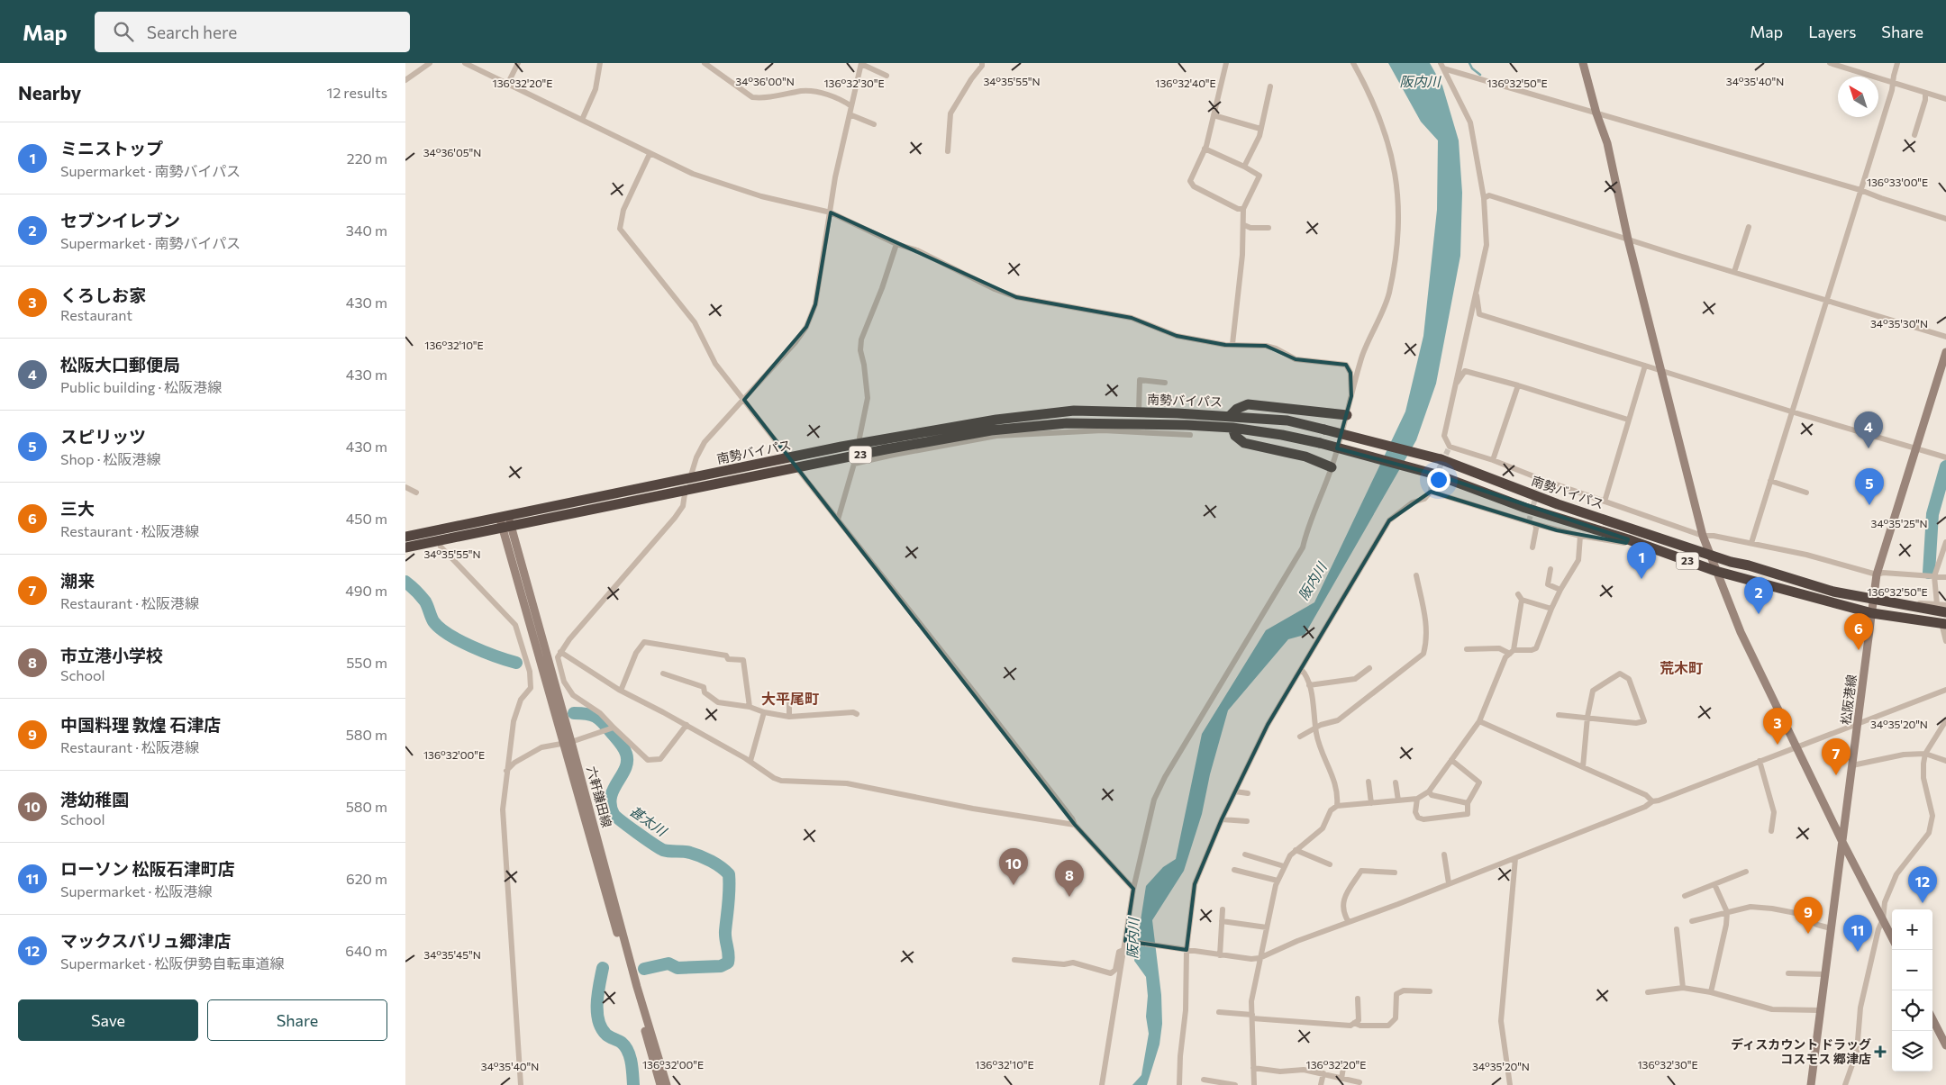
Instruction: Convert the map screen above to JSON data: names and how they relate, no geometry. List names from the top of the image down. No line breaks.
{"streets":{"highway":["南勢バイパス","23"],"main road":["松阪港線","六軒鎌田線"]},"crossings":[["南勢バイパス","松阪港線"],["南勢バイパス","六軒鎌田線"]],"districts":["荒木町","大平尾町"],"water":["阪内川","甚太川"],"places":{"health":["ディスカウント ドラッグ コスモス 郷津店"]},"north":"top left","page":{"header":"Map","search":"Search here","nav":["Map","Layers","Share"],"heading":["Nearby","12 results"],"list":[{"mark":"1","name":"ミニストップ","note":"Supermarket · 南勢バイパス","value":"220 m"},{"mark":"2","name":"セブンイレブン","note":"Supermarket · 南勢バイパス","value":"340 m"},{"mark":"3","name":"くろしお家","note":"Restaurant","value":"430 m"},{"mark":"4","name":"松阪大口郵便局","note":"Public building · 松阪港線","value":"430 m"},{"mark":"5","name":"スピリッツ","note":"Shop · 松阪港線","value":"430 m"},{"mark":"6","name":"三大","note":"Restaurant · 松阪港線","value":"450 m"},{"mark":"7","name":"潮来","note":"Restaurant · 松阪港線","value":"490 m"},{"mark":"8","name":"市立港小学校","note":"School","value":"550 m"},{"mark":"9","name":"中国料理 敦煌 石津店","note":"Restaurant · 松阪港線","value":"580 m"},{"mark":"10","name":"港幼稚園","note":"School","value":"580 m"},{"mark":"11","name":"ローソン 松阪石津町店","note":"Supermarket · 松阪港線","value":"620 m"},{"mark":"12","name":"マックスバリュ郷津店","note":"Supermarket · 松阪伊勢自転車道線","value":"640 m"}],"pins":["4","5","1","2","6","3","7","10","8","12","9","11"],"map_buttons":["+","−"],"buttons":["Save","Share"]},"coordinates":["34°36'00\"N","34°35'55\"N","34°35'40\"N","136°32'20\"E","136°32'30\"E","136°32'40\"E","136°32'50\"E","34°36'05\"N","136°33'00\"E","34°35'30\"N","136°32'10\"E","34°35'25\"N","34°35'20\"N","136°32'00\"E","34°35'45\"N"]}
